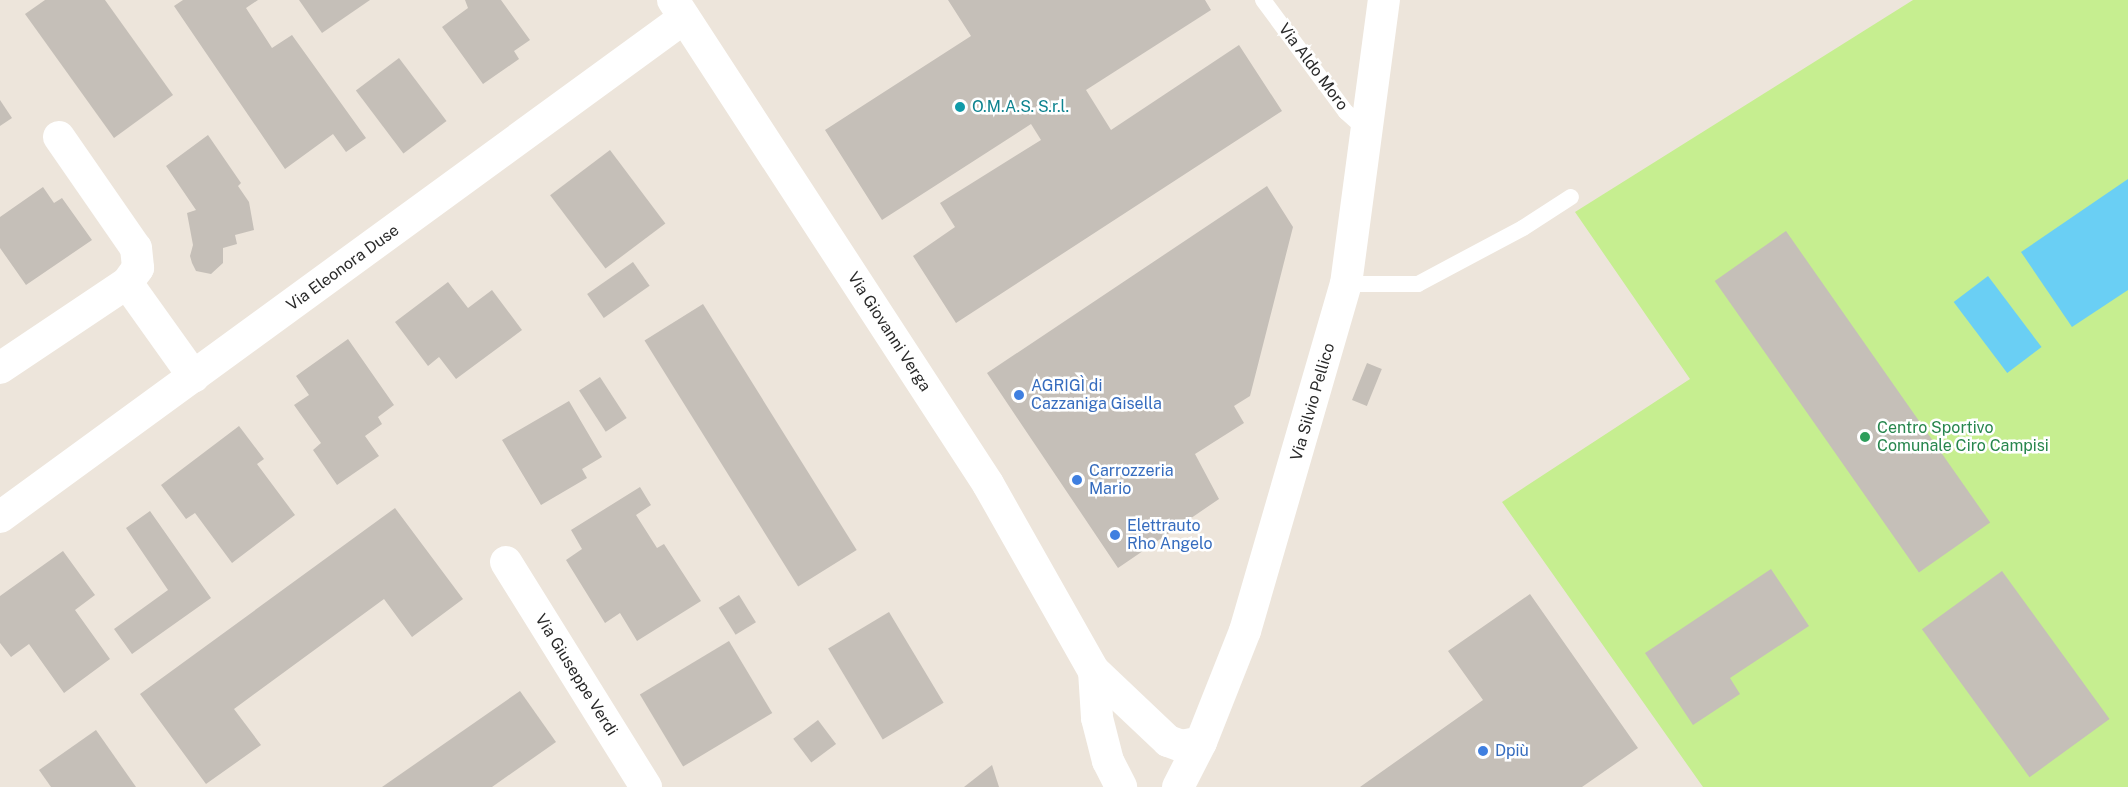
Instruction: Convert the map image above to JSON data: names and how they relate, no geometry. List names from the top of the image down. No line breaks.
{"streets":{"street":["Via Eleonora Duse","Via Giovanni Verga","Via Silvio Pellico","Via Giuseppe Verdi"],"lane":["Via Aldo Moro"]},"crossings":[["Via Aldo Moro","Via Silvio Pellico"],["Via Eleonora Duse","Via Giovanni Verga"],["Via Giovanni Verga","Via Silvio Pellico"]],"places":["O.M.A.S. S.r.l.","AGRIGÌ di Cazzaniga Gisella","Centro Sportivo Comunale Ciro Campisi","Carrozzeria Mario","Elettrauto Rho Angelo","Dpiù"]}
